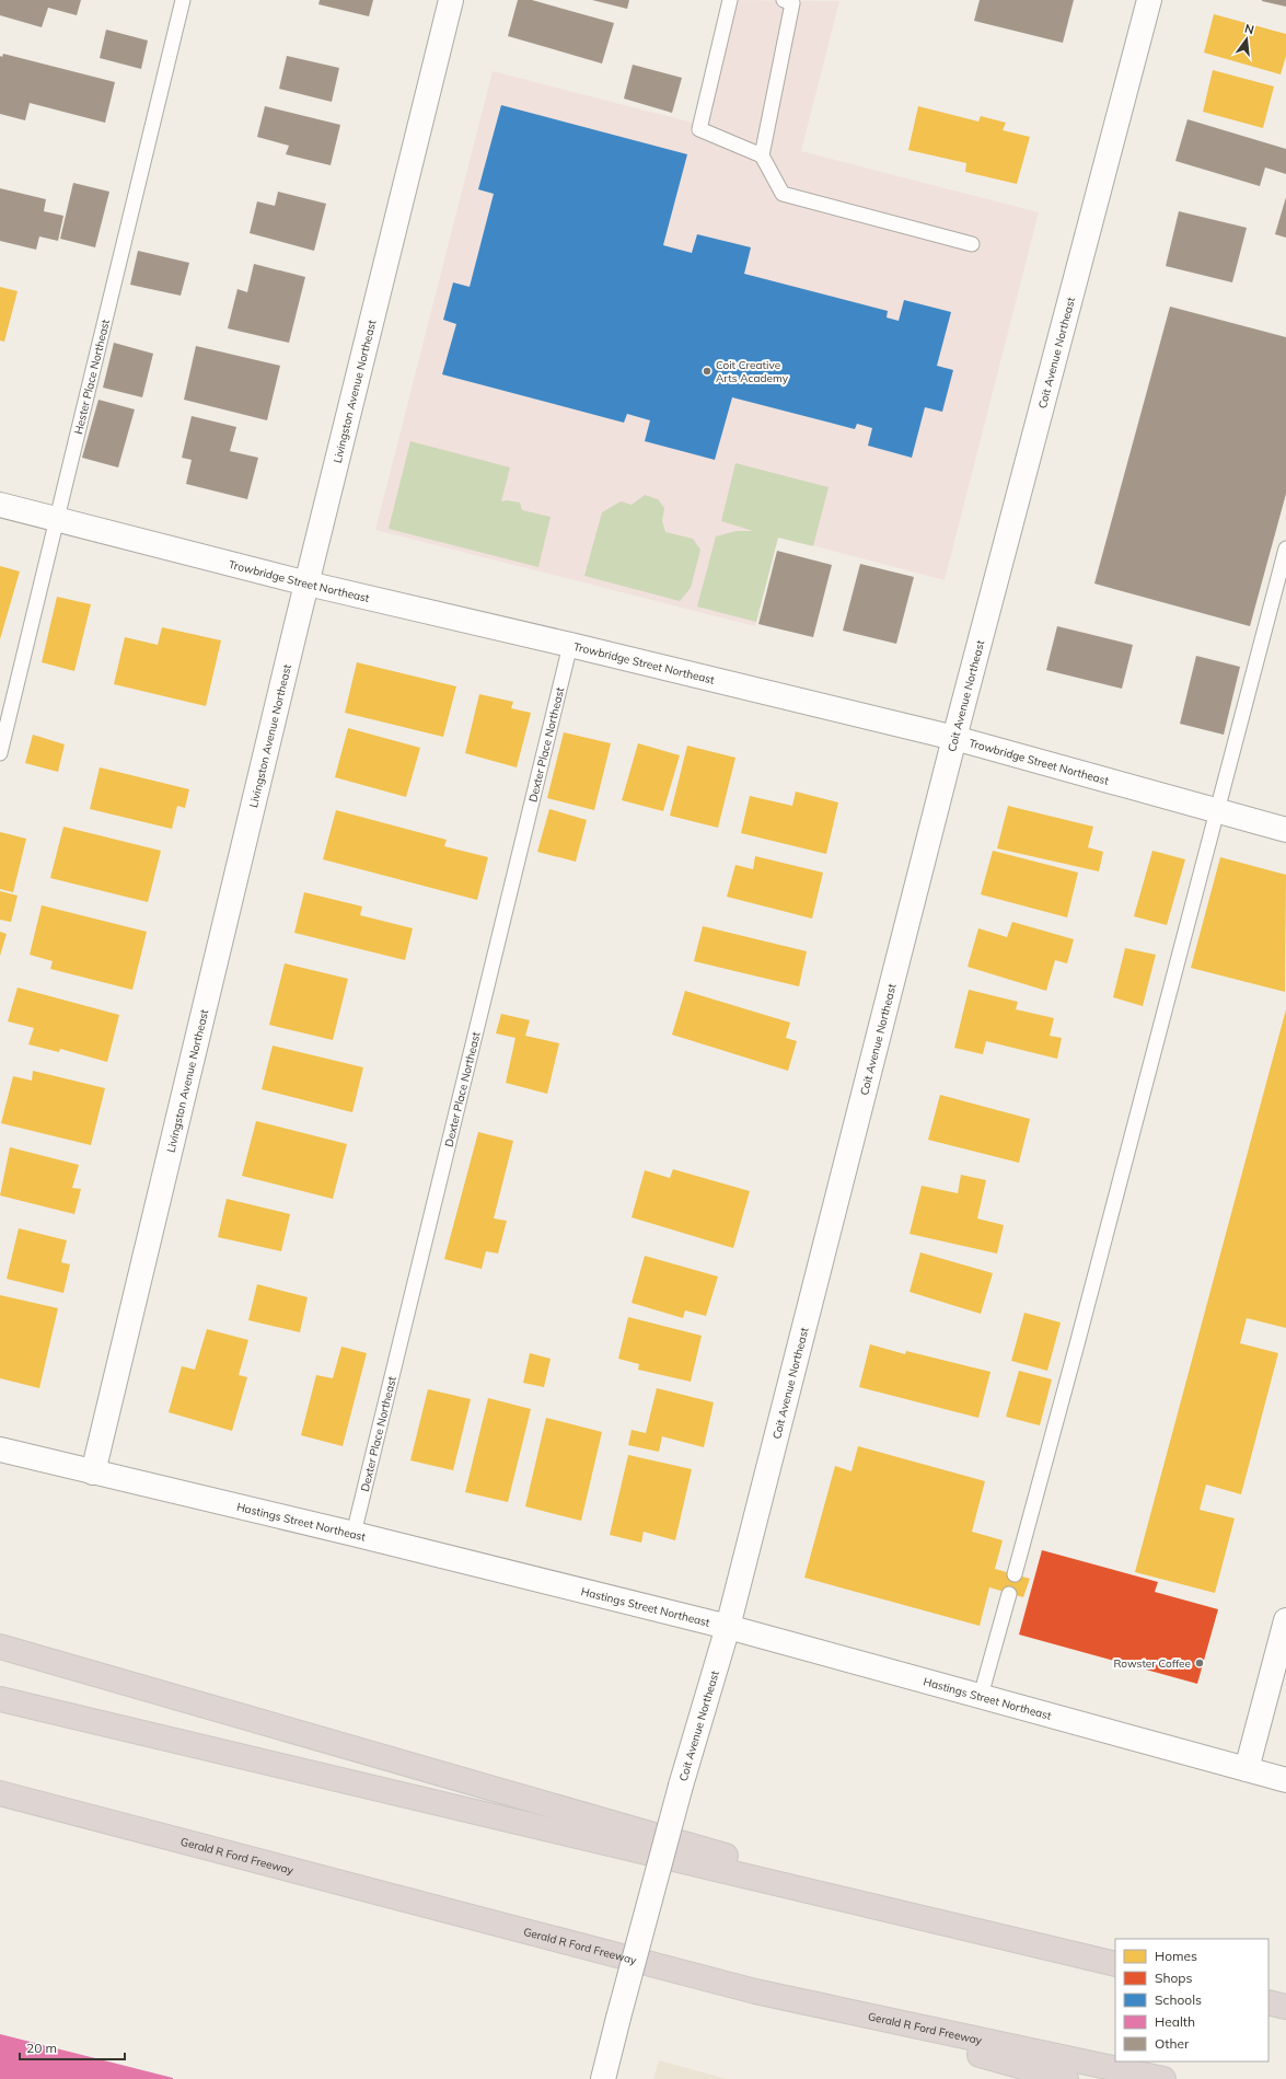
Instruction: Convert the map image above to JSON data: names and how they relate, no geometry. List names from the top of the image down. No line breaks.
{"streets":{"highway":["Gerald R Ford Freeway"],"street":["Coit Avenue Northeast","Livingston Avenue Northeast","Trowbridge Street Northeast","Hastings Street Northeast"],"lane":["Hester Place Northeast","Dexter Place Northeast"]},"crossings":[["Coit Avenue Northeast","Trowbridge Street Northeast"],["Coit Avenue Northeast","Hastings Street Northeast"],["Hester Place Northeast","Trowbridge Street Northeast"],["Livingston Avenue Northeast","Trowbridge Street Northeast"],["Livingston Avenue Northeast","Hastings Street Northeast"],["Trowbridge Street Northeast","Dexter Place Northeast"],["Dexter Place Northeast","Hastings Street Northeast"]],"places":["Coit Creative Arts Academy","Rowster Coffee"],"legend":["Homes","Shops","Schools","Health","Other"],"scale_bar":"20 m","north":"top"}
